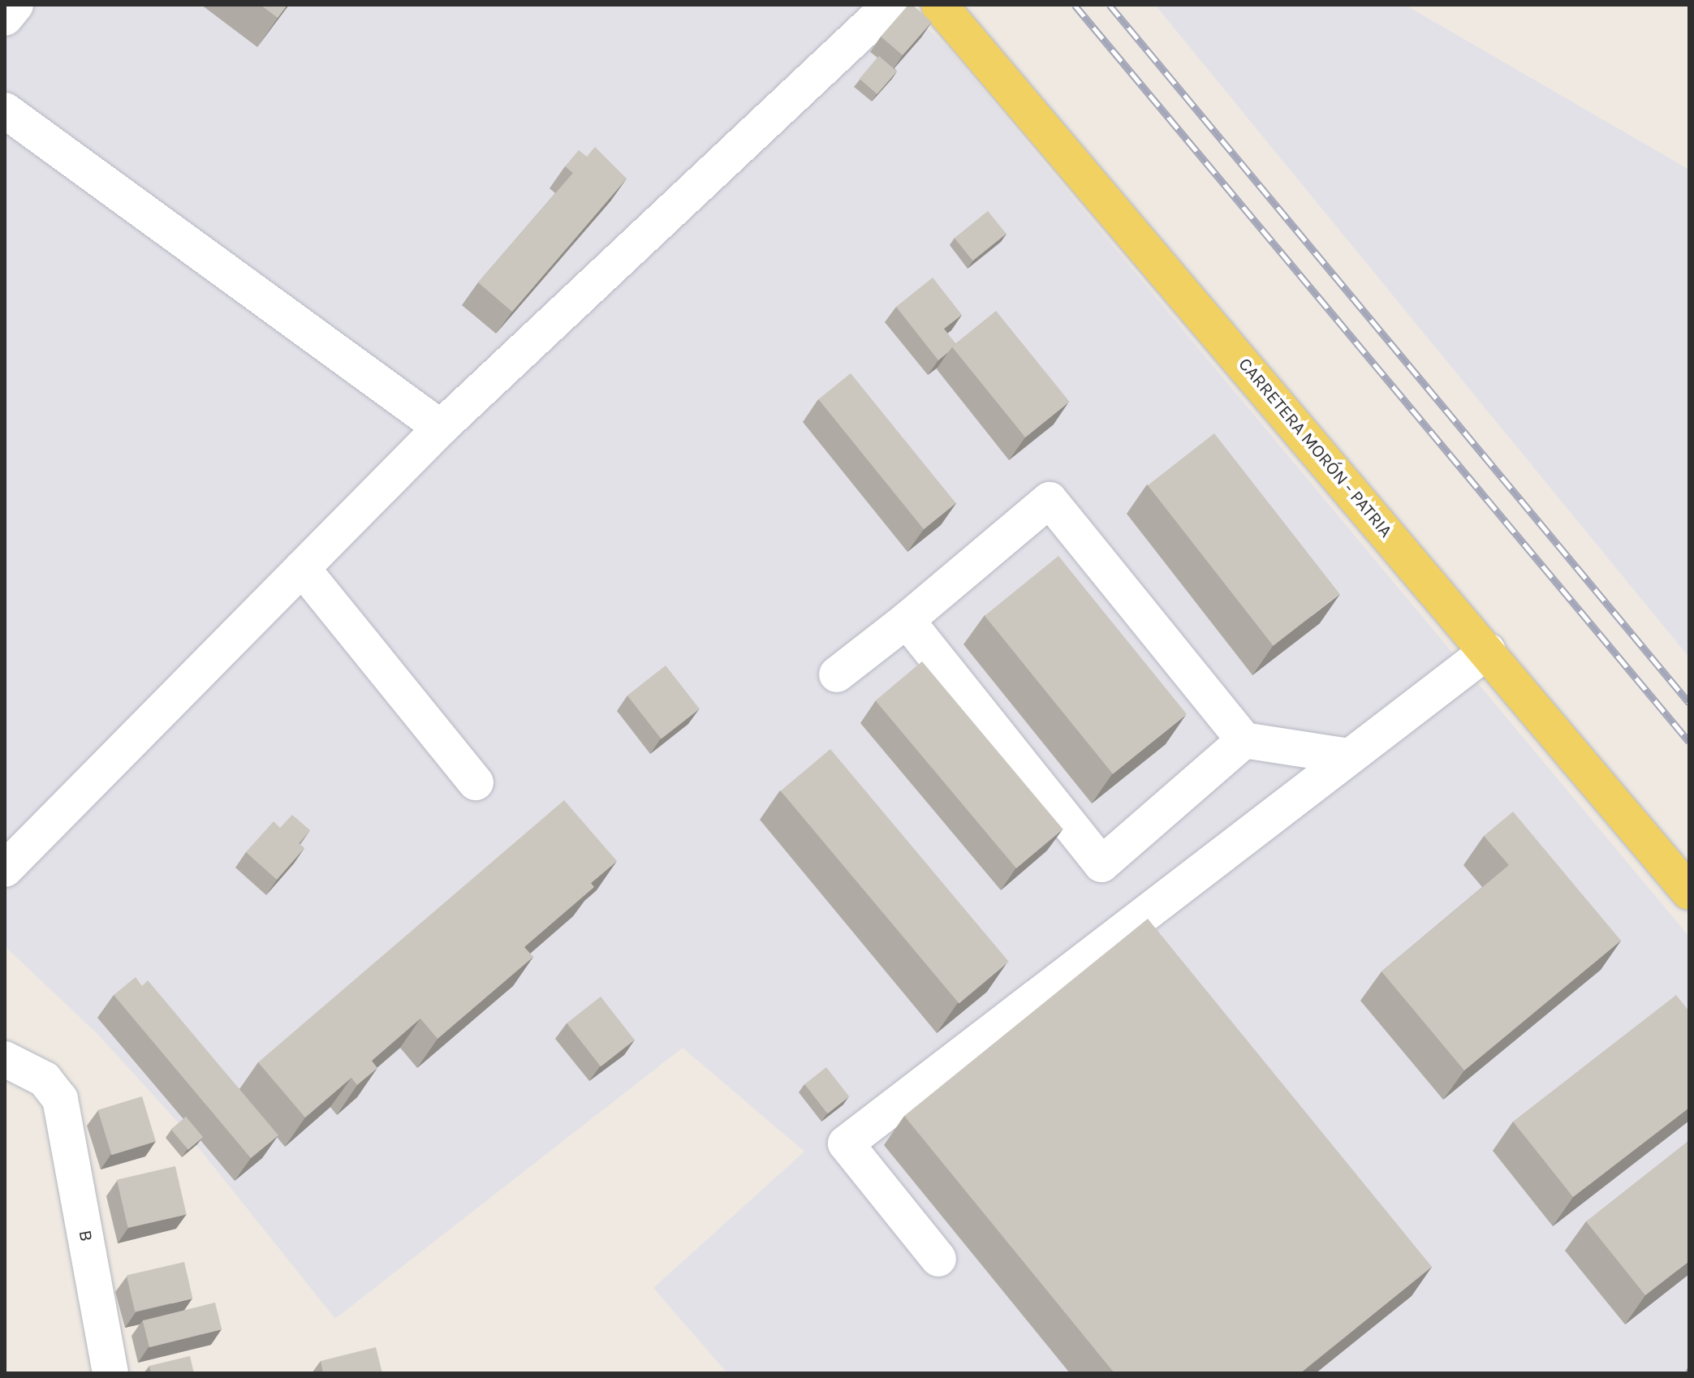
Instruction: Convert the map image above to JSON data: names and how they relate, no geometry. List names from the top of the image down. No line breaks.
{"streets":{"main road":["CARRETERA MORÓN - PATRIA"],"street":["B"]}}
